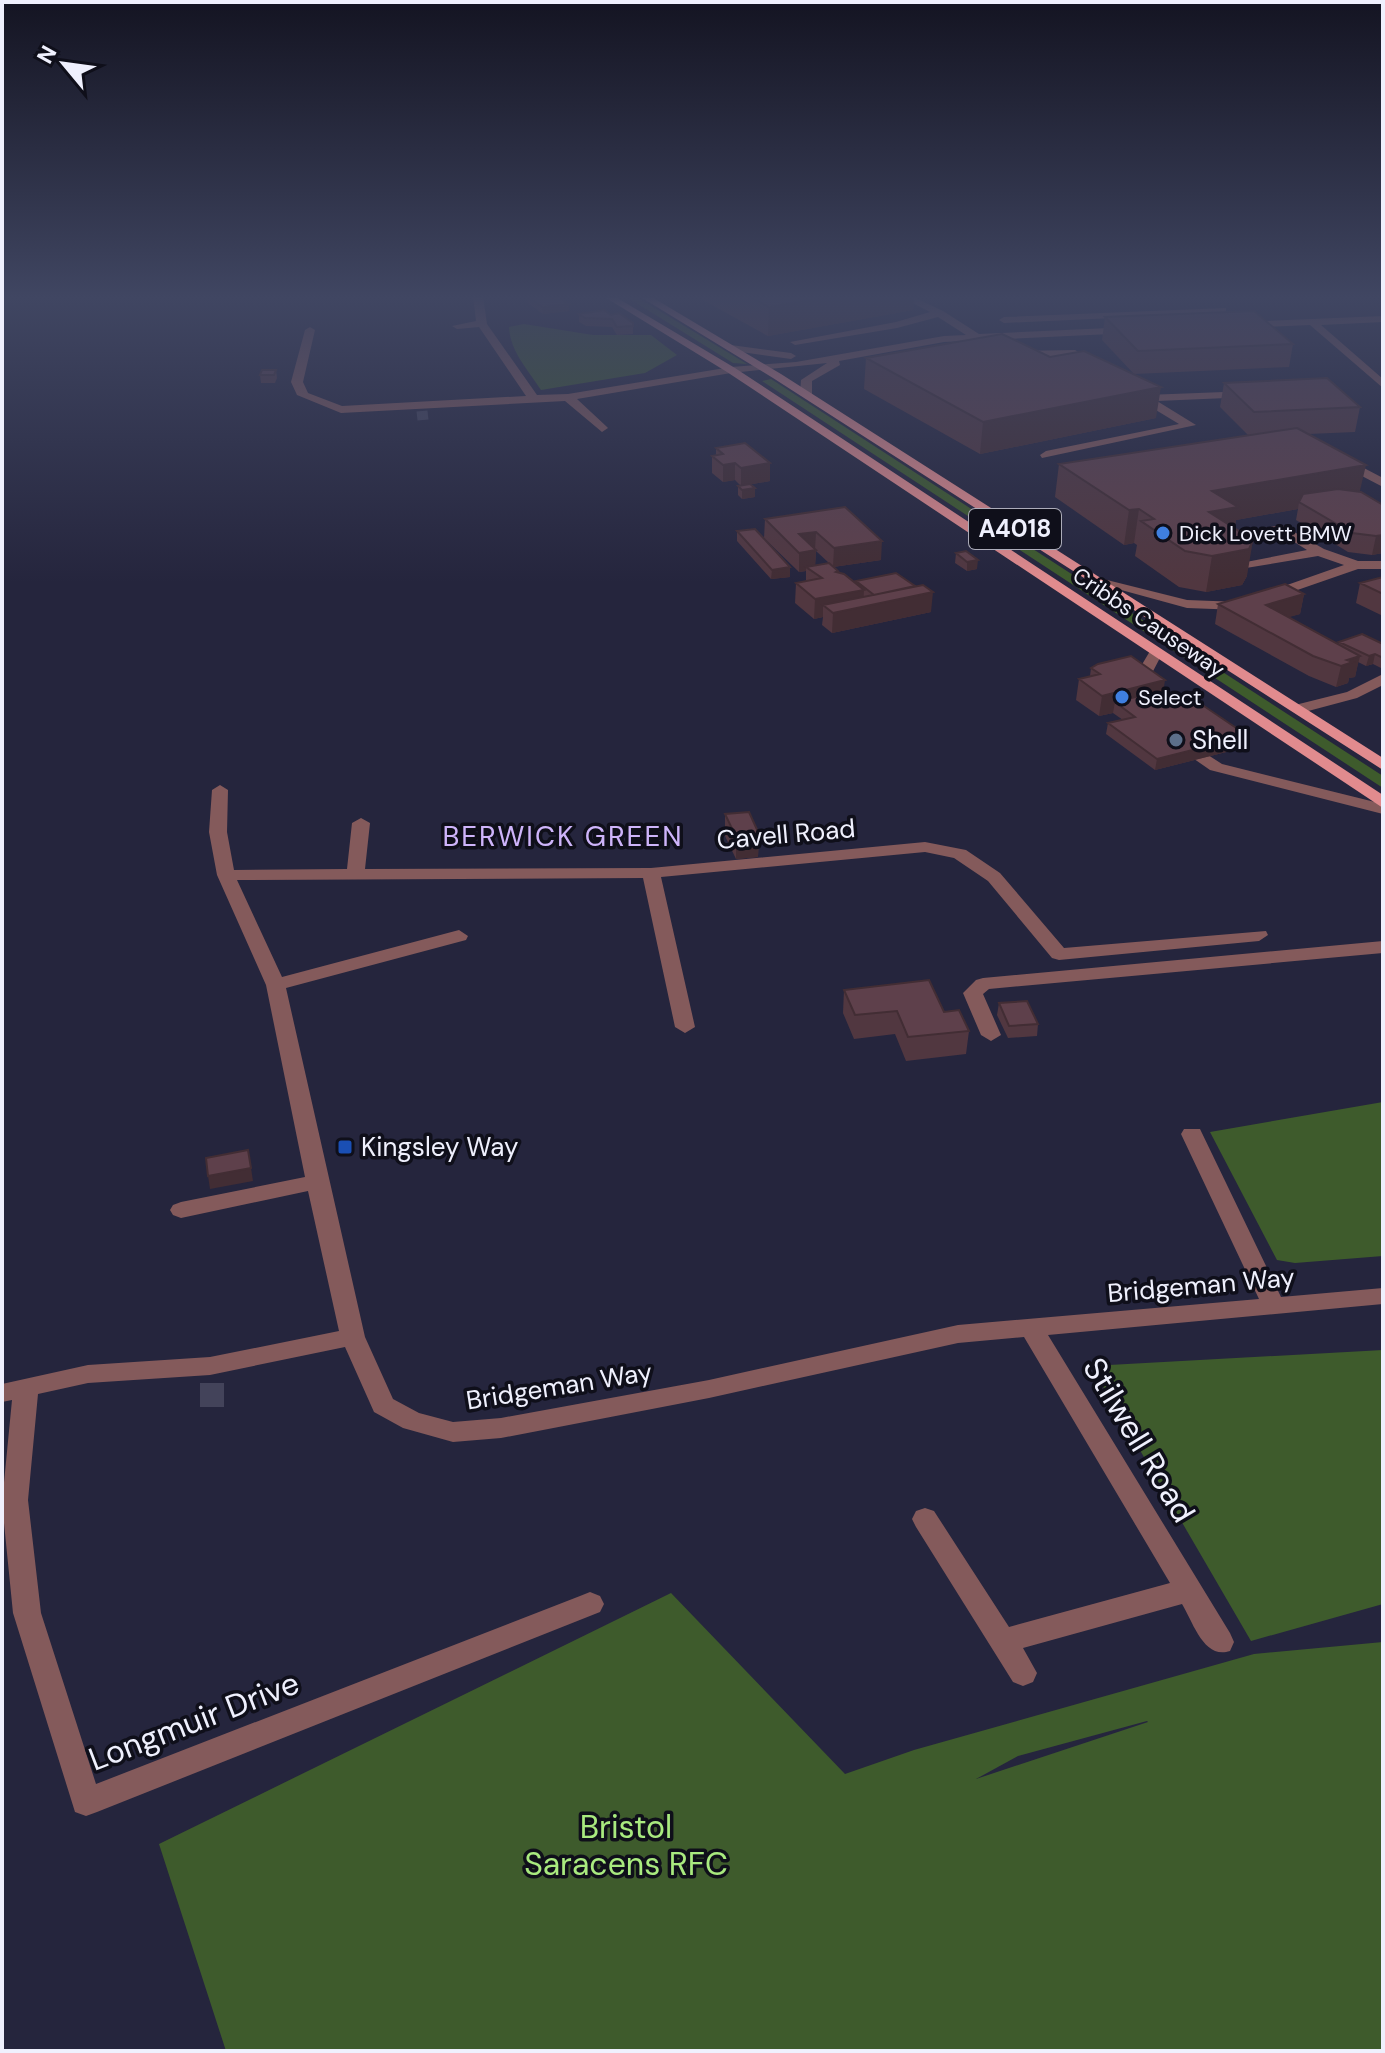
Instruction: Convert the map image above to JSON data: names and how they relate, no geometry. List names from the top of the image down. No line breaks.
{"streets":{"main road":["A4018","Cribbs Causeway"],"street":["Cavell Road","Bridgeman Way","Stilwell Road","Longmuir Drive"]},"crossings":[["Cavell Road","Bridgeman Way"],["Bridgeman Way","Stilwell Road"]],"districts":["BERWICK GREEN"],"parks":["Bristol Saracens RFC"],"places":{"other":["Dick Lovett BMW","Select","Shell"],"transit":["Kingsley Way"]},"north":"top left"}
